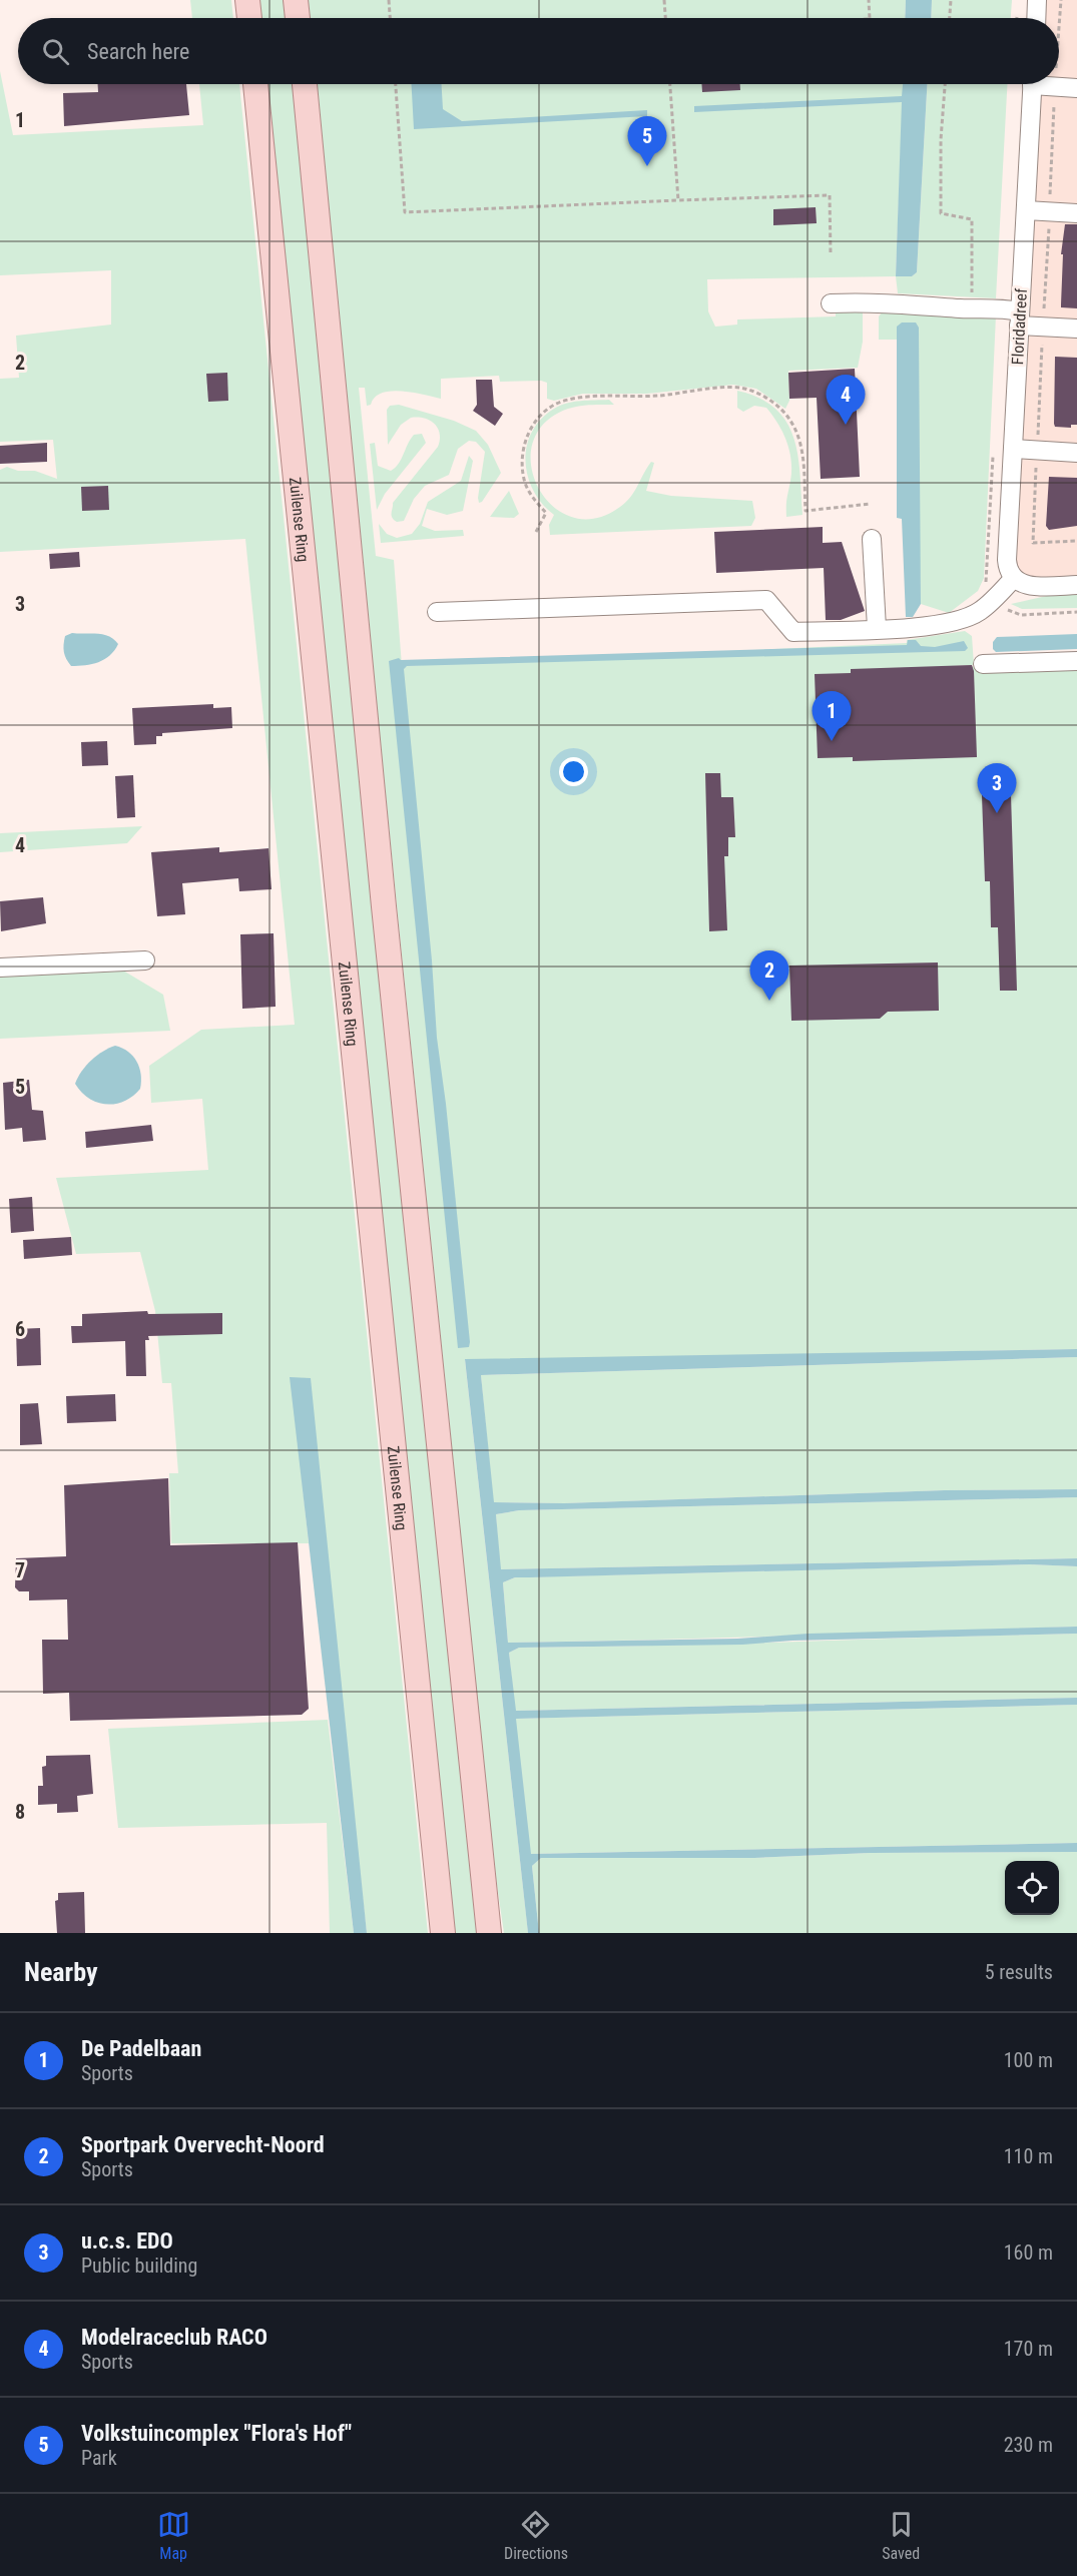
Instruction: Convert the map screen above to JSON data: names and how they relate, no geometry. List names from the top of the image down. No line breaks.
{"streets":{"main road":["Zuilense Ring"],"street":["Floridadreef"]},"page":{"search":"Search here","pins":["5","4","1","3","2"],"heading":["Nearby","5 results"],"list":[{"mark":"1","name":"De Padelbaan","note":"Sports","value":"100 m"},{"mark":"2","name":"Sportpark Overvecht-Noord","note":"Sports","value":"110 m"},{"mark":"3","name":"u.c.s. EDO","note":"Public building","value":"160 m"},{"mark":"4","name":"Modelraceclub RACO","note":"Sports","value":"170 m"},{"mark":"5","name":"Volkstuincomplex \"Flora's Hof\"","note":"Park","value":"230 m"}],"nav":["Map","Directions","Saved"]},"grid":{"rows":["1","2","3","4","5","6","7","8"]}}
